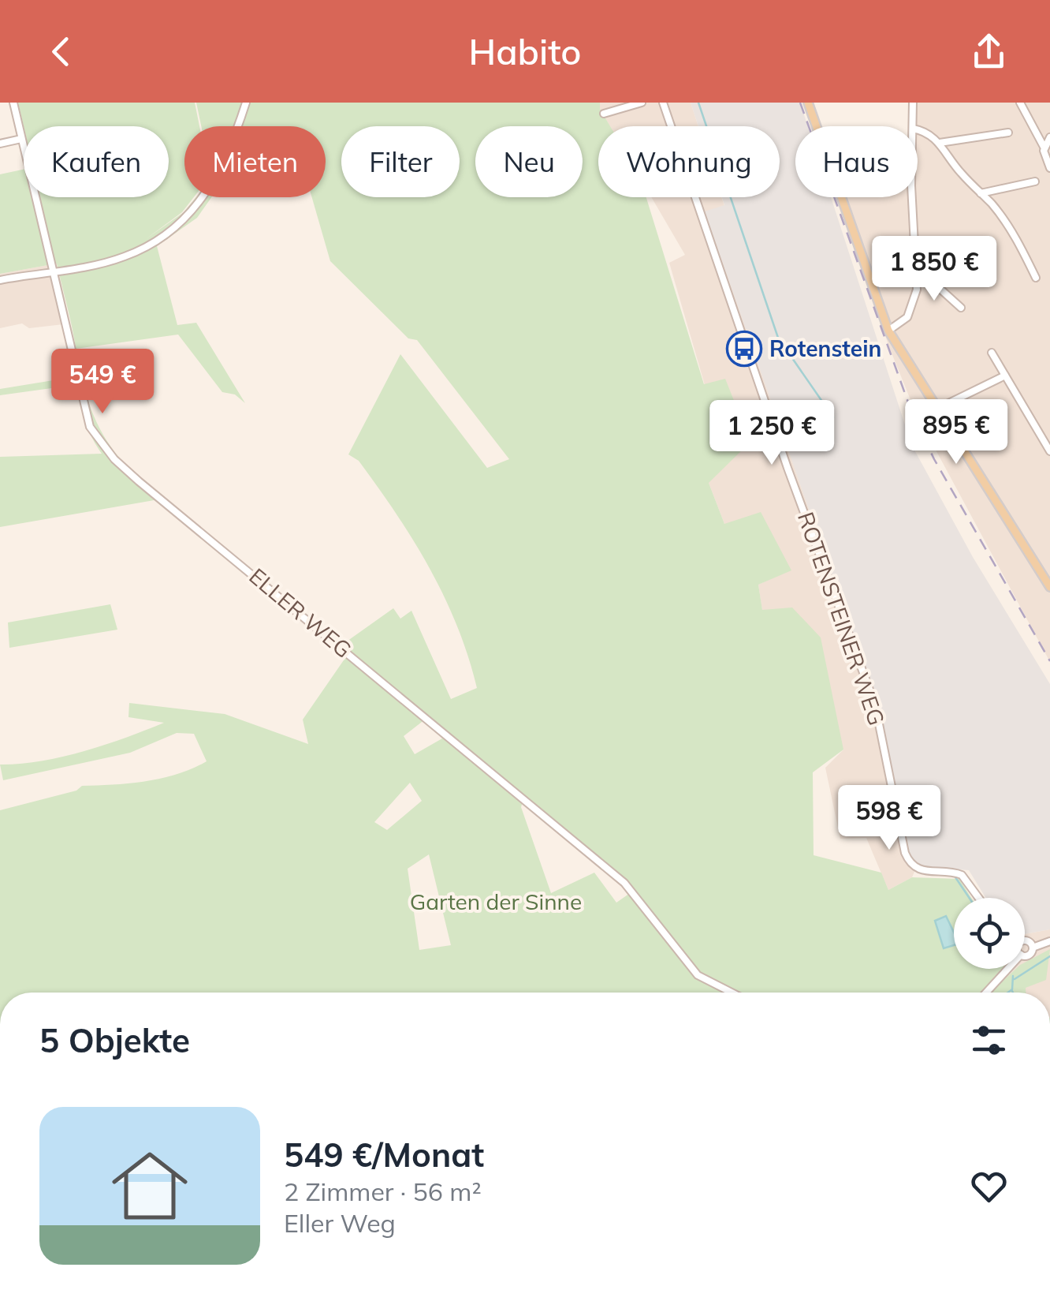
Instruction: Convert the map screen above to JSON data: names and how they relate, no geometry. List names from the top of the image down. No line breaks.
{"streets":{"street":["ELLER WEG","ROTENSTEINER WEG"]},"parks":["Garten der Sinne"],"places":{"bus stop":["Rotenstein"]},"page":{"header":"Habito","chip":["Kaufen","Mieten","Filter","Neu","Wohnung","Haus"],"price":["1 850 €","549 €","895 €","1 250 €","598 €"],"heading":"5 Objekte","list":[{"name":"549 €/Monat","note":"2 Zimmer · 56 m² · Eller Weg"}]}}
